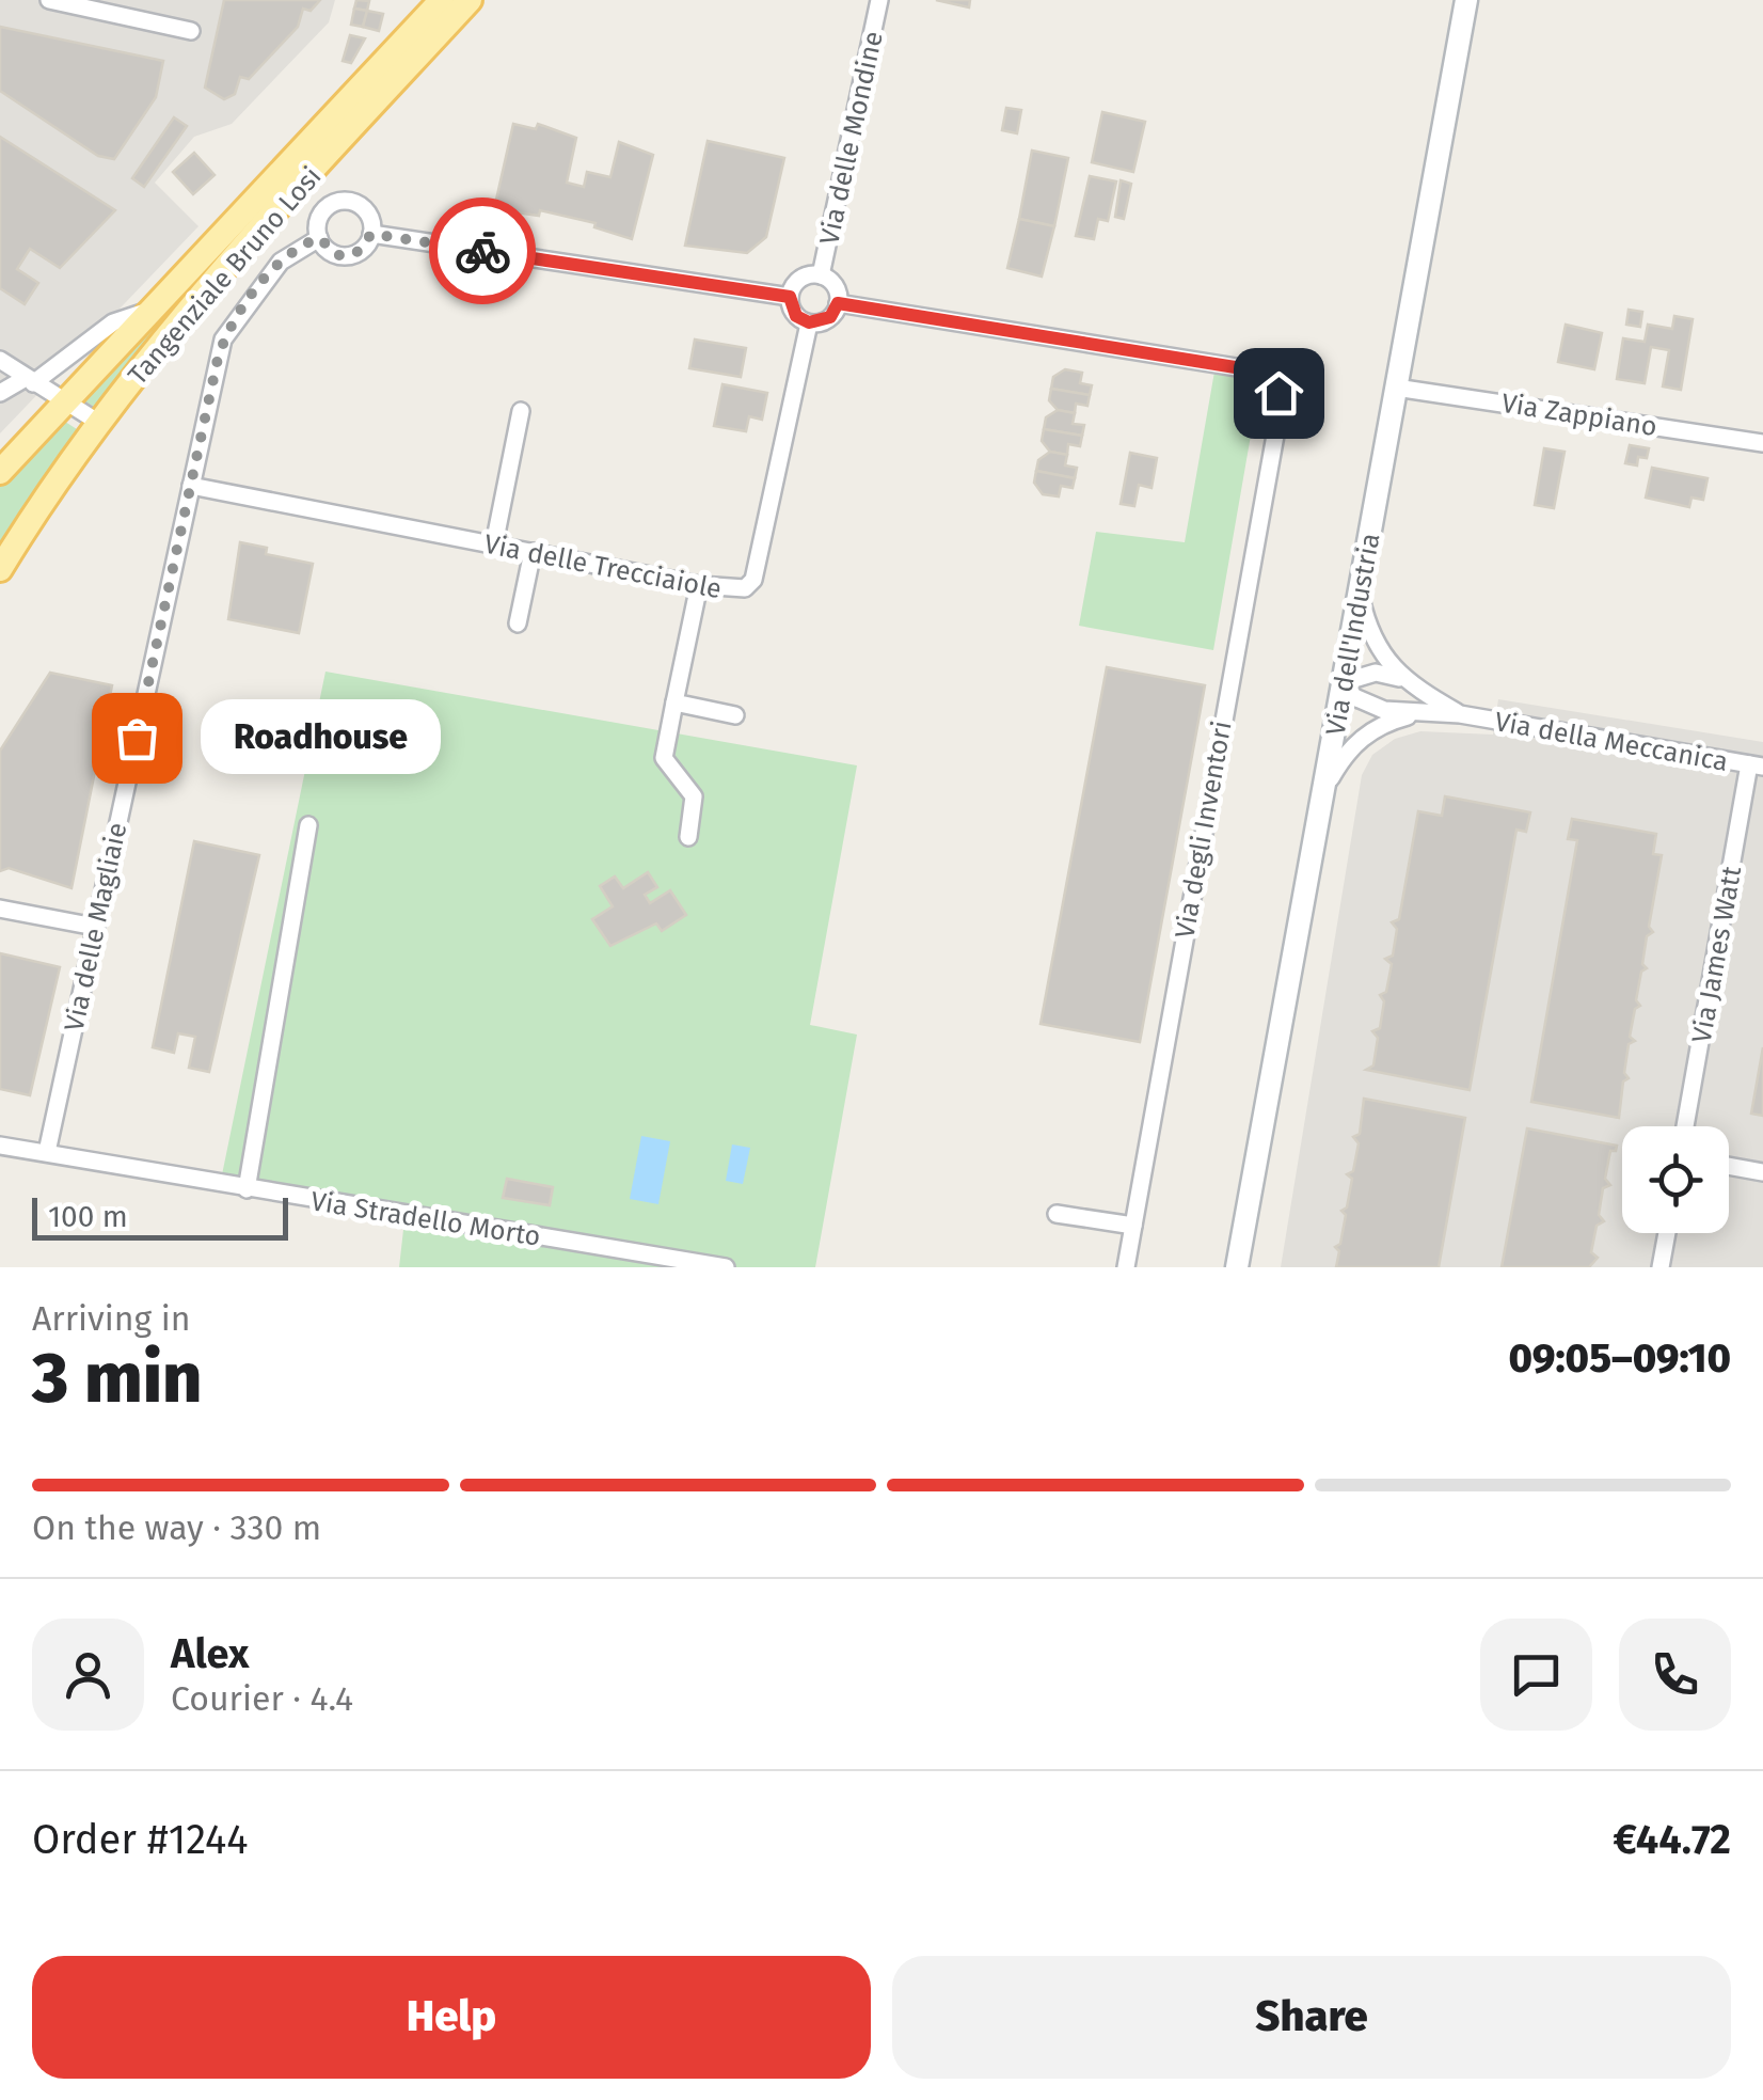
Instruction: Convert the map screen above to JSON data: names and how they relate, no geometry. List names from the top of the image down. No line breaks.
{"streets":{"main road":["Tangenziale Bruno Losi"],"street":["Via delle Mondine","Via Zappiano","Via delle Trecciaiole","Via dell'Industria","Via della Meccanica","Via degli Inventori","Via delle Magliaie","Via James Watt","Via Stradello Morto"]},"crossings":[["Via delle Mondine","Via delle Trecciaiole"],["Via delle Mondine","Via degli Inventori"],["Via Zappiano","Via dell'Industria"],["Via delle Trecciaiole","Via degli Inventori"],["Via delle Trecciaiole","Via delle Magliaie"],["Via dell'Industria","Via della Meccanica"],["Via della Meccanica","Via James Watt"],["Via delle Magliaie","Via Stradello Morto"]],"places":["Roadhouse"],"scale_bar":"100 m","page":{"bubble":"Roadhouse","scale":"100 m","heading":["3 min","Arriving in","09:05–09:10"],"panel":["Alex","Courier · 4.4","Order #1244","€44.72"],"bar":"On the way · 330 m","buttons":["Help","Share"]}}
